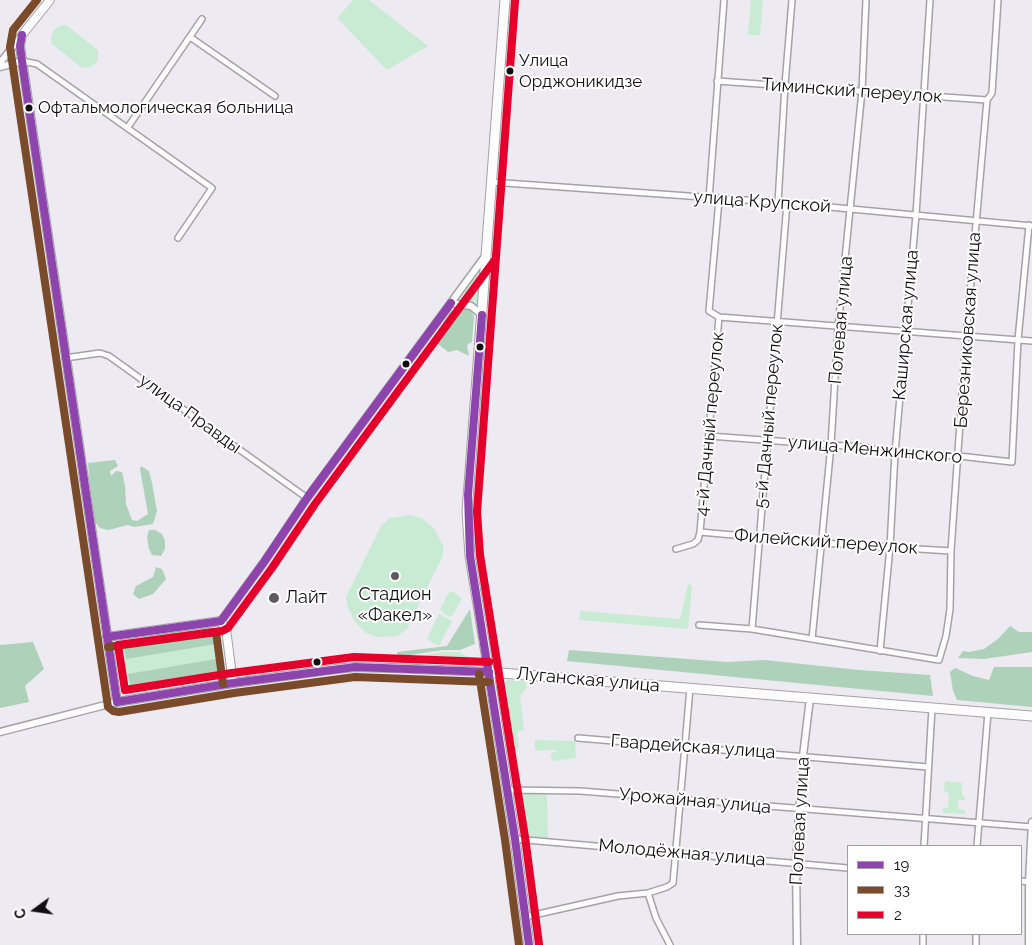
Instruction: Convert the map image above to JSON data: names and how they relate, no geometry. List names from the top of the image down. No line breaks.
{"streets":{"main road":["Луганская улица"],"street":["Тиминский переулок","улица Крупской","Полевая улица","Каширская улица","Березниковская улица","улица Правды","5-й Дачный переулок","4-й Дачный переулок","улица Менжинского","Филейский переулок","Гвардейская улица","Урожайная улица","Молодёжная улица"]},"crossings":[["Тиминский переулок","Полевая улица"],["Тиминский переулок","Каширская улица"],["Тиминский переулок","Березниковская улица"],["улица Крупской","Полевая улица"],["улица Крупской","Каширская улица"],["улица Крупской","Березниковская улица"],["улица Крупской","5-й Дачный переулок"],["улица Крупской","4-й Дачный переулок"],["Полевая улица","улица Менжинского"],["Полевая улица","Филейский переулок"],["Полевая улица","Луганская улица"],["Полевая улица","Гвардейская улица"],["Полевая улица","Урожайная улица"],["Полевая улица","Молодёжная улица"],["Каширская улица","Березниковская улица"],["Каширская улица","улица Менжинского"],["Каширская улица","Филейский переулок"],["Березниковская улица","улица Менжинского"],["Березниковская улица","Филейский переулок"],["5-й Дачный переулок","улица Менжинского"],["5-й Дачный переулок","Филейский переулок"],["4-й Дачный переулок","улица Менжинского"],["4-й Дачный переулок","Филейский переулок"]],"places":["Улица Орджоникидзе","Офтальмологическая больница","Стадион «Факел»","Лайт"],"lines":["transit line 33","transit line 2","transit line 19"],"legend":["19","33","2"],"north":"left"}
